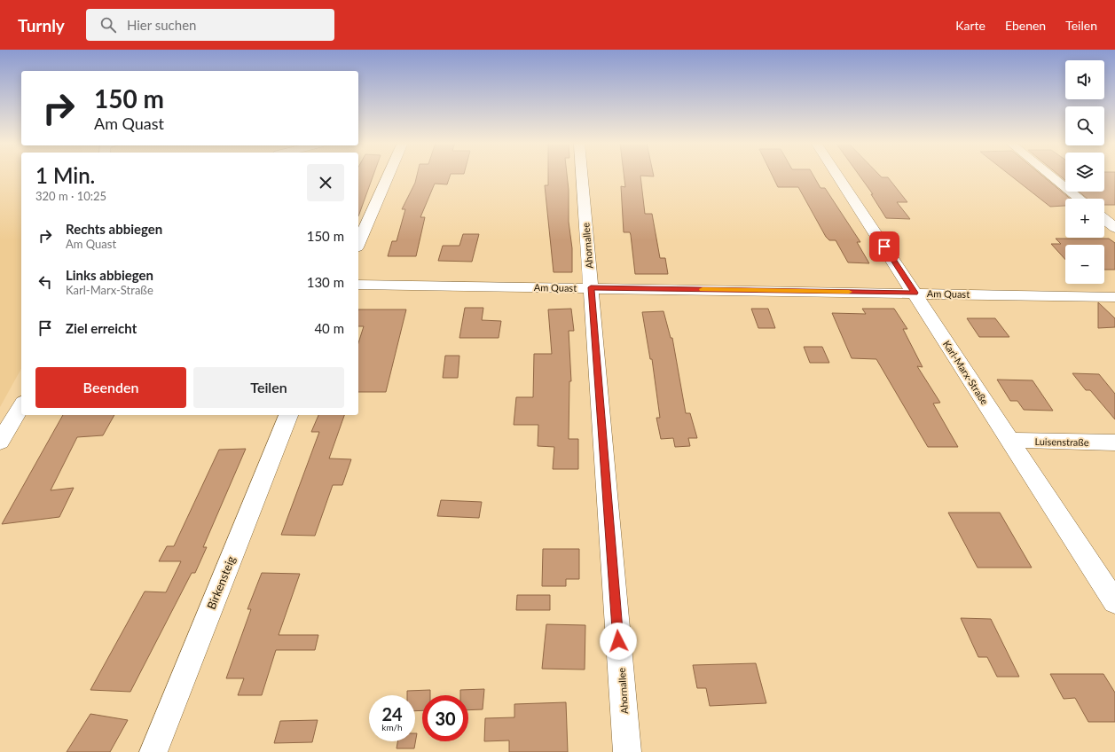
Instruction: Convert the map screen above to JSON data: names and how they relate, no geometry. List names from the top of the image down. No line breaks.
{"streets":{"street":["Ahornallee","Am Quast","Karl-Marx-Straße","Luisenstraße","Birkensteig"]},"crossings":[["Ahornallee","Am Quast"],["Am Quast","Karl-Marx-Straße"],["Karl-Marx-Straße","Luisenstraße"]],"page":{"header":"Turnly","search":"Hier suchen","nav":["Karte","Ebenen","Teilen"],"map_buttons":["+","−"],"turn":["150 m","Am Quast"],"heading":["1 Min.","320 m · 10:25"],"list":[{"name":"Rechts abbiegen","note":"Am Quast","value":"150 m"},{"name":"Links abbiegen","note":"Karl-Marx-Straße","value":"130 m"},{"name":"Ziel erreicht","value":"40 m"}],"buttons":["Beenden","Teilen"],"speed":"24 km/h","limit":"30"}}
